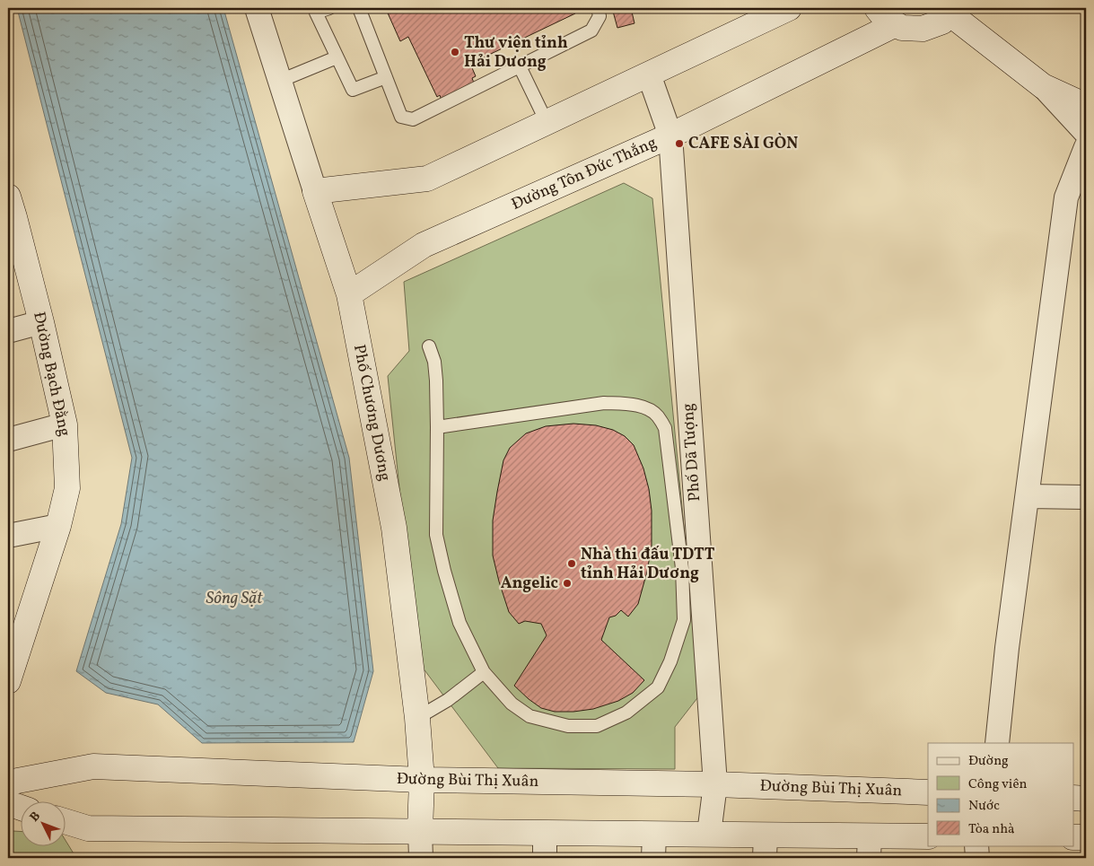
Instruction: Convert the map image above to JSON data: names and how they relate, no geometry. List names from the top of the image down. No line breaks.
{"streets":{"street":["Đường Tôn Đức Thắng","Đường Bạch Đằng","Phố Chương Dương","Phố Dã Tượng","Đường Bùi Thị Xuân"]},"crossings":[["Đường Tôn Đức Thắng","Phố Chương Dương"],["Đường Tôn Đức Thắng","Phố Dã Tượng"],["Phố Chương Dương","Đường Bùi Thị Xuân"],["Phố Dã Tượng","Đường Bùi Thị Xuân"]],"water":["Sông Sặt"],"places":["Thư viện tỉnh Hải Dương","CAFE SÀI GÒN","Nhà thi đấu TDTT tỉnh Hải Dương","Angelic"],"legend":["Đường","Công viên","Nước","Tòa nhà"],"north":"top left"}
